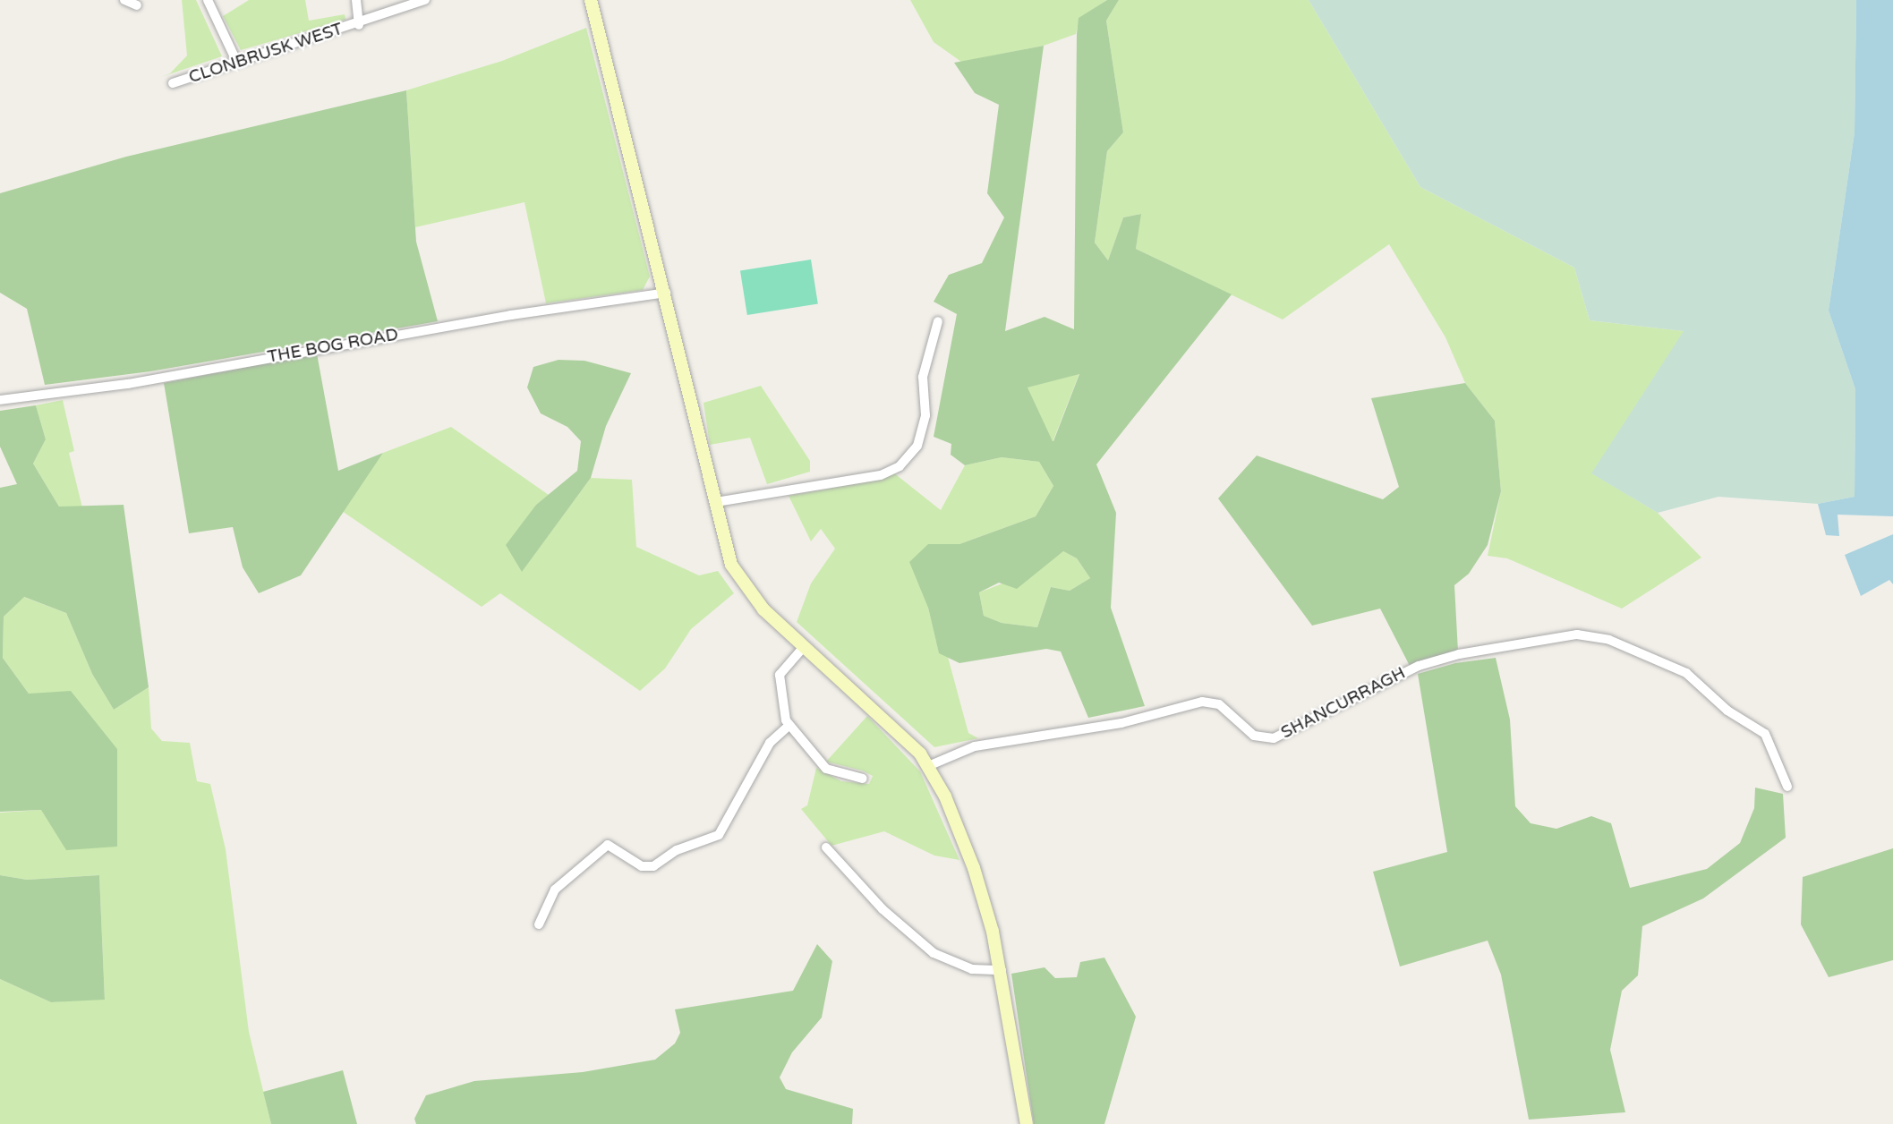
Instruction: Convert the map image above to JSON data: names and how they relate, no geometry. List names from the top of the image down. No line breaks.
{"streets":{"street":["CLONBRUSK WEST","THE BOG ROAD","SHANCURRAGH"]}}
